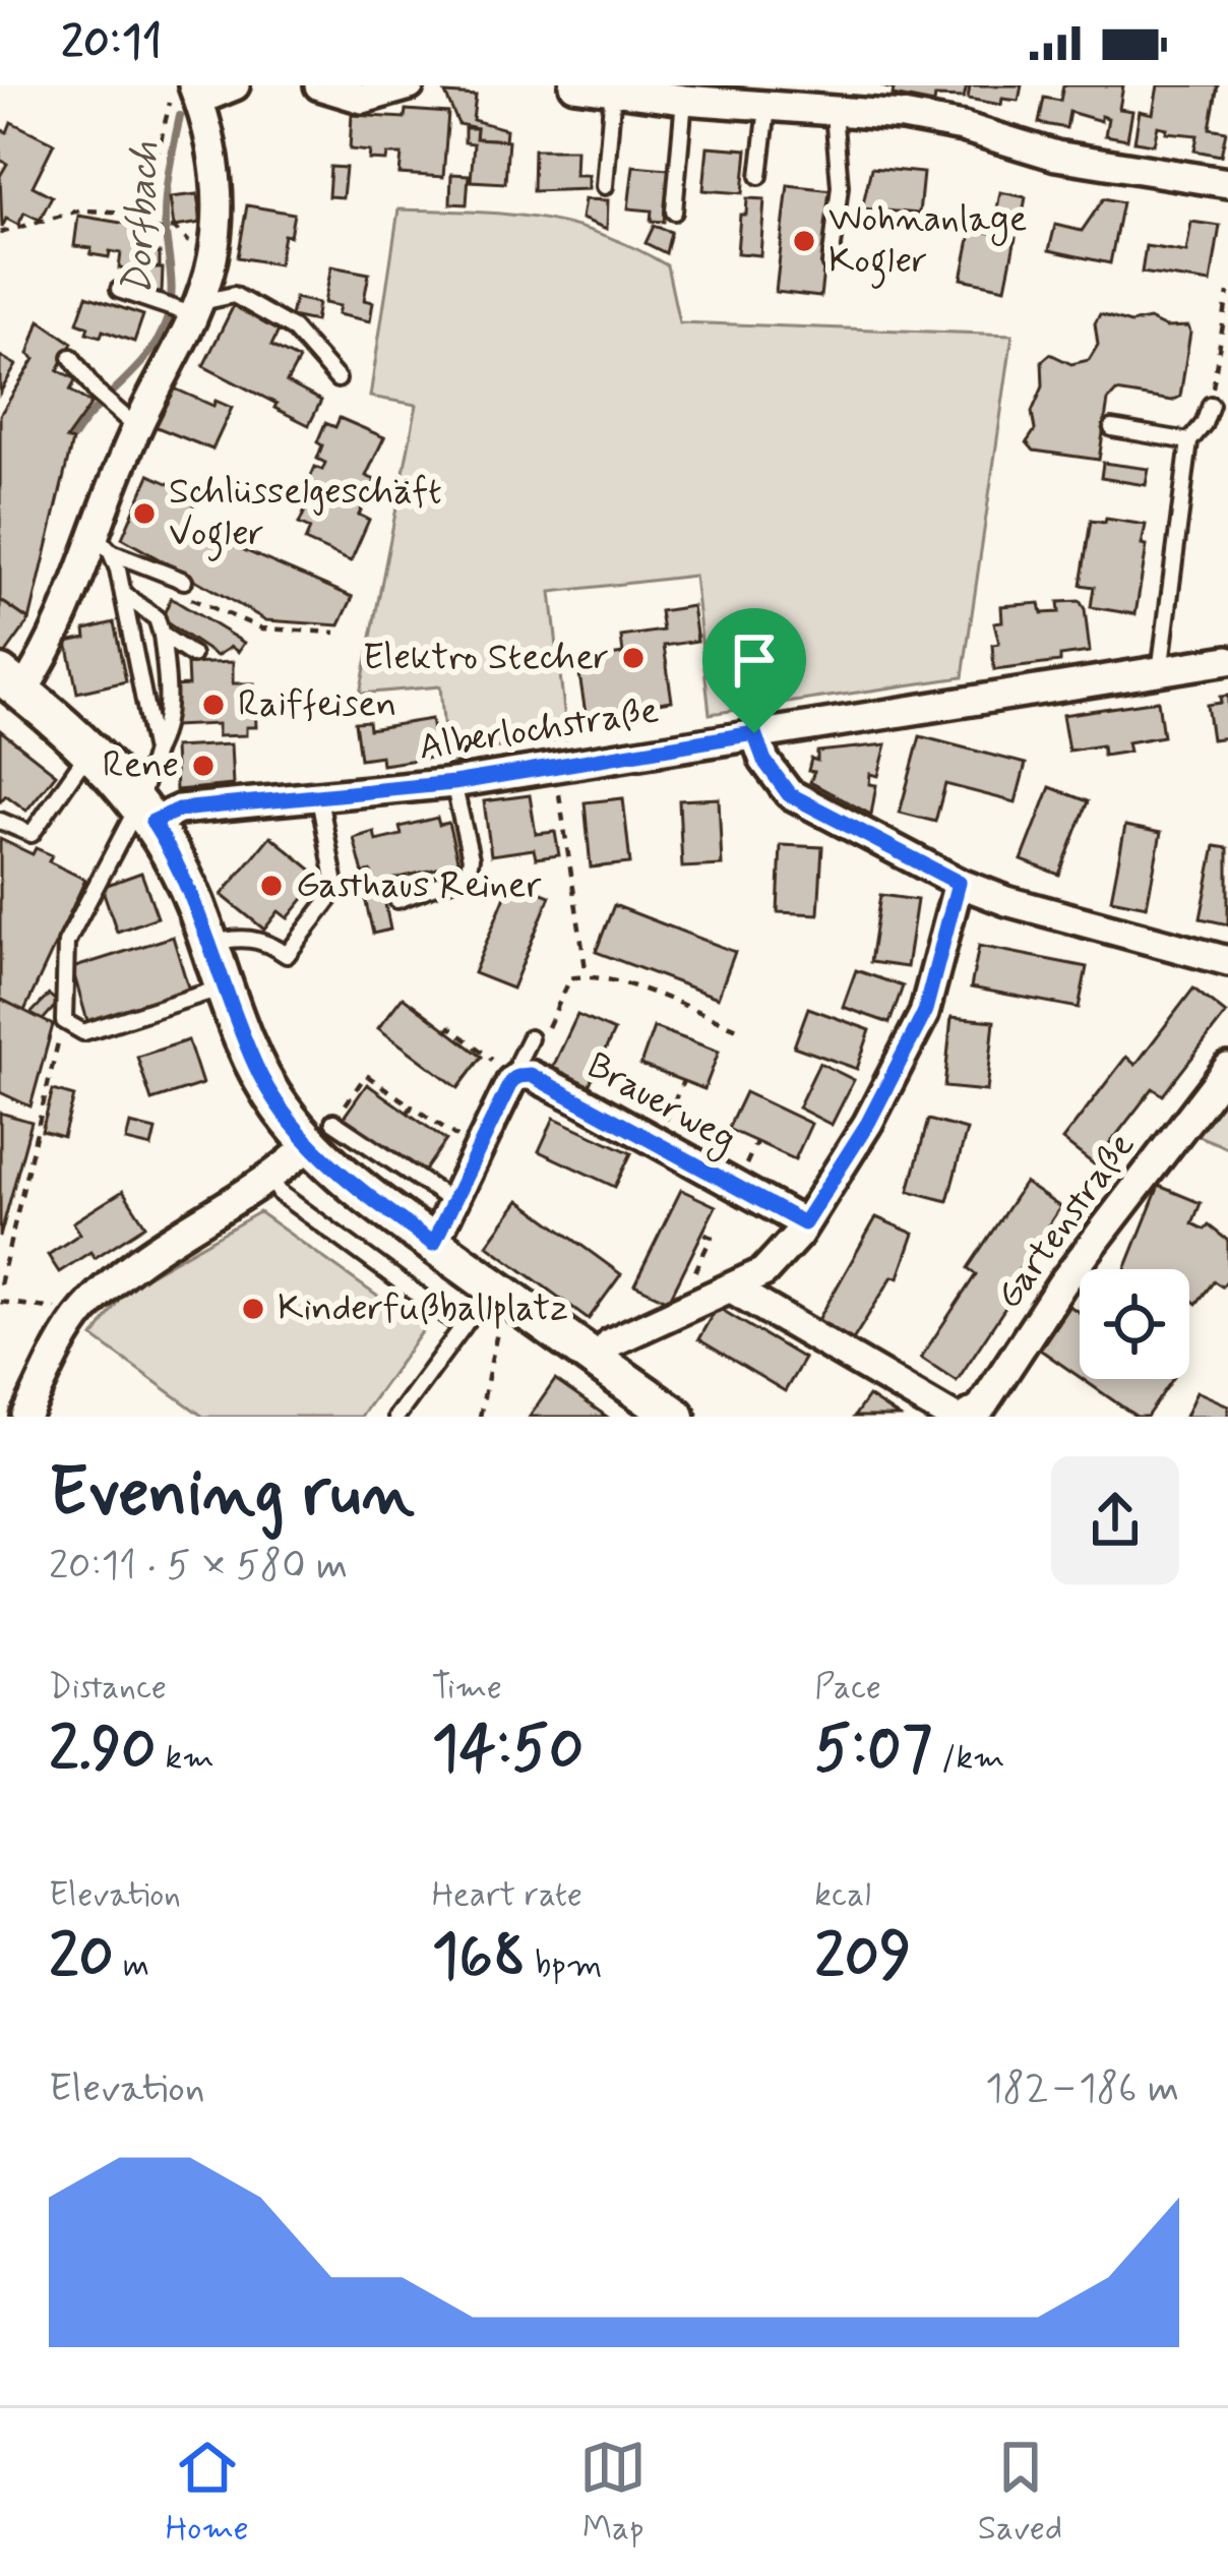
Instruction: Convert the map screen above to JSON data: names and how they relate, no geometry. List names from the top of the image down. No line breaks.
{"streets":{"street":["Alberlochstraße","Brauerweg","Gartenstraße"]},"water":["Dorfbach"],"places":["Wohnanlage Kogler","Schlüsselgeschäft Vogler","Elektro Stecher","Raiffeisen","Rene","Gasthaus Reiner","Kinderfußballplatz"],"page":{"status":"20:11","heading":["Evening run","20:11 · 5 × 580 m"],"stats":[["Distance","2.90 km"],["Time","14:50"],["Pace","5:07 /km"],["Elevation","20 m"],["Heart rate","168 bpm"],["kcal","209"]],"chart":["Elevation","182–186 m"],"tabs":["Home","Map","Saved"]}}
